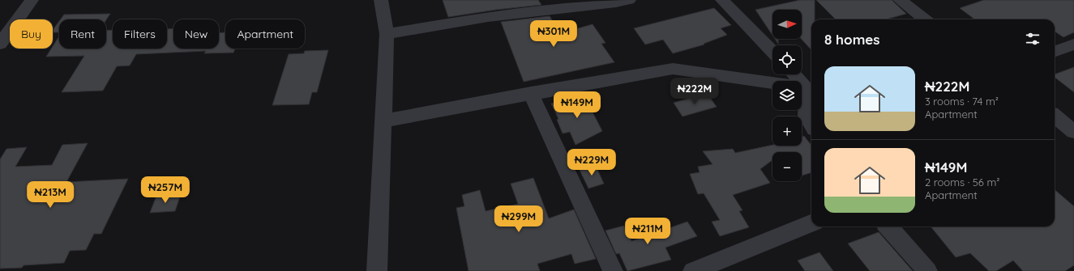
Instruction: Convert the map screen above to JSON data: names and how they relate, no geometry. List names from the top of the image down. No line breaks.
{"north":"right","page":{"map_buttons":["+","−"],"chip":["Buy","Rent","Filters","New","Apartment"],"heading":"8 homes","price":["₦301M","₦222M","₦149M","₦229M","₦257M","₦213M","₦299M","₦211M"],"list":[{"name":"₦222M","note":"3 rooms · 74 m² · Apartment"},{"name":"₦149M","note":"2 rooms · 56 m² · Apartment"}]}}
